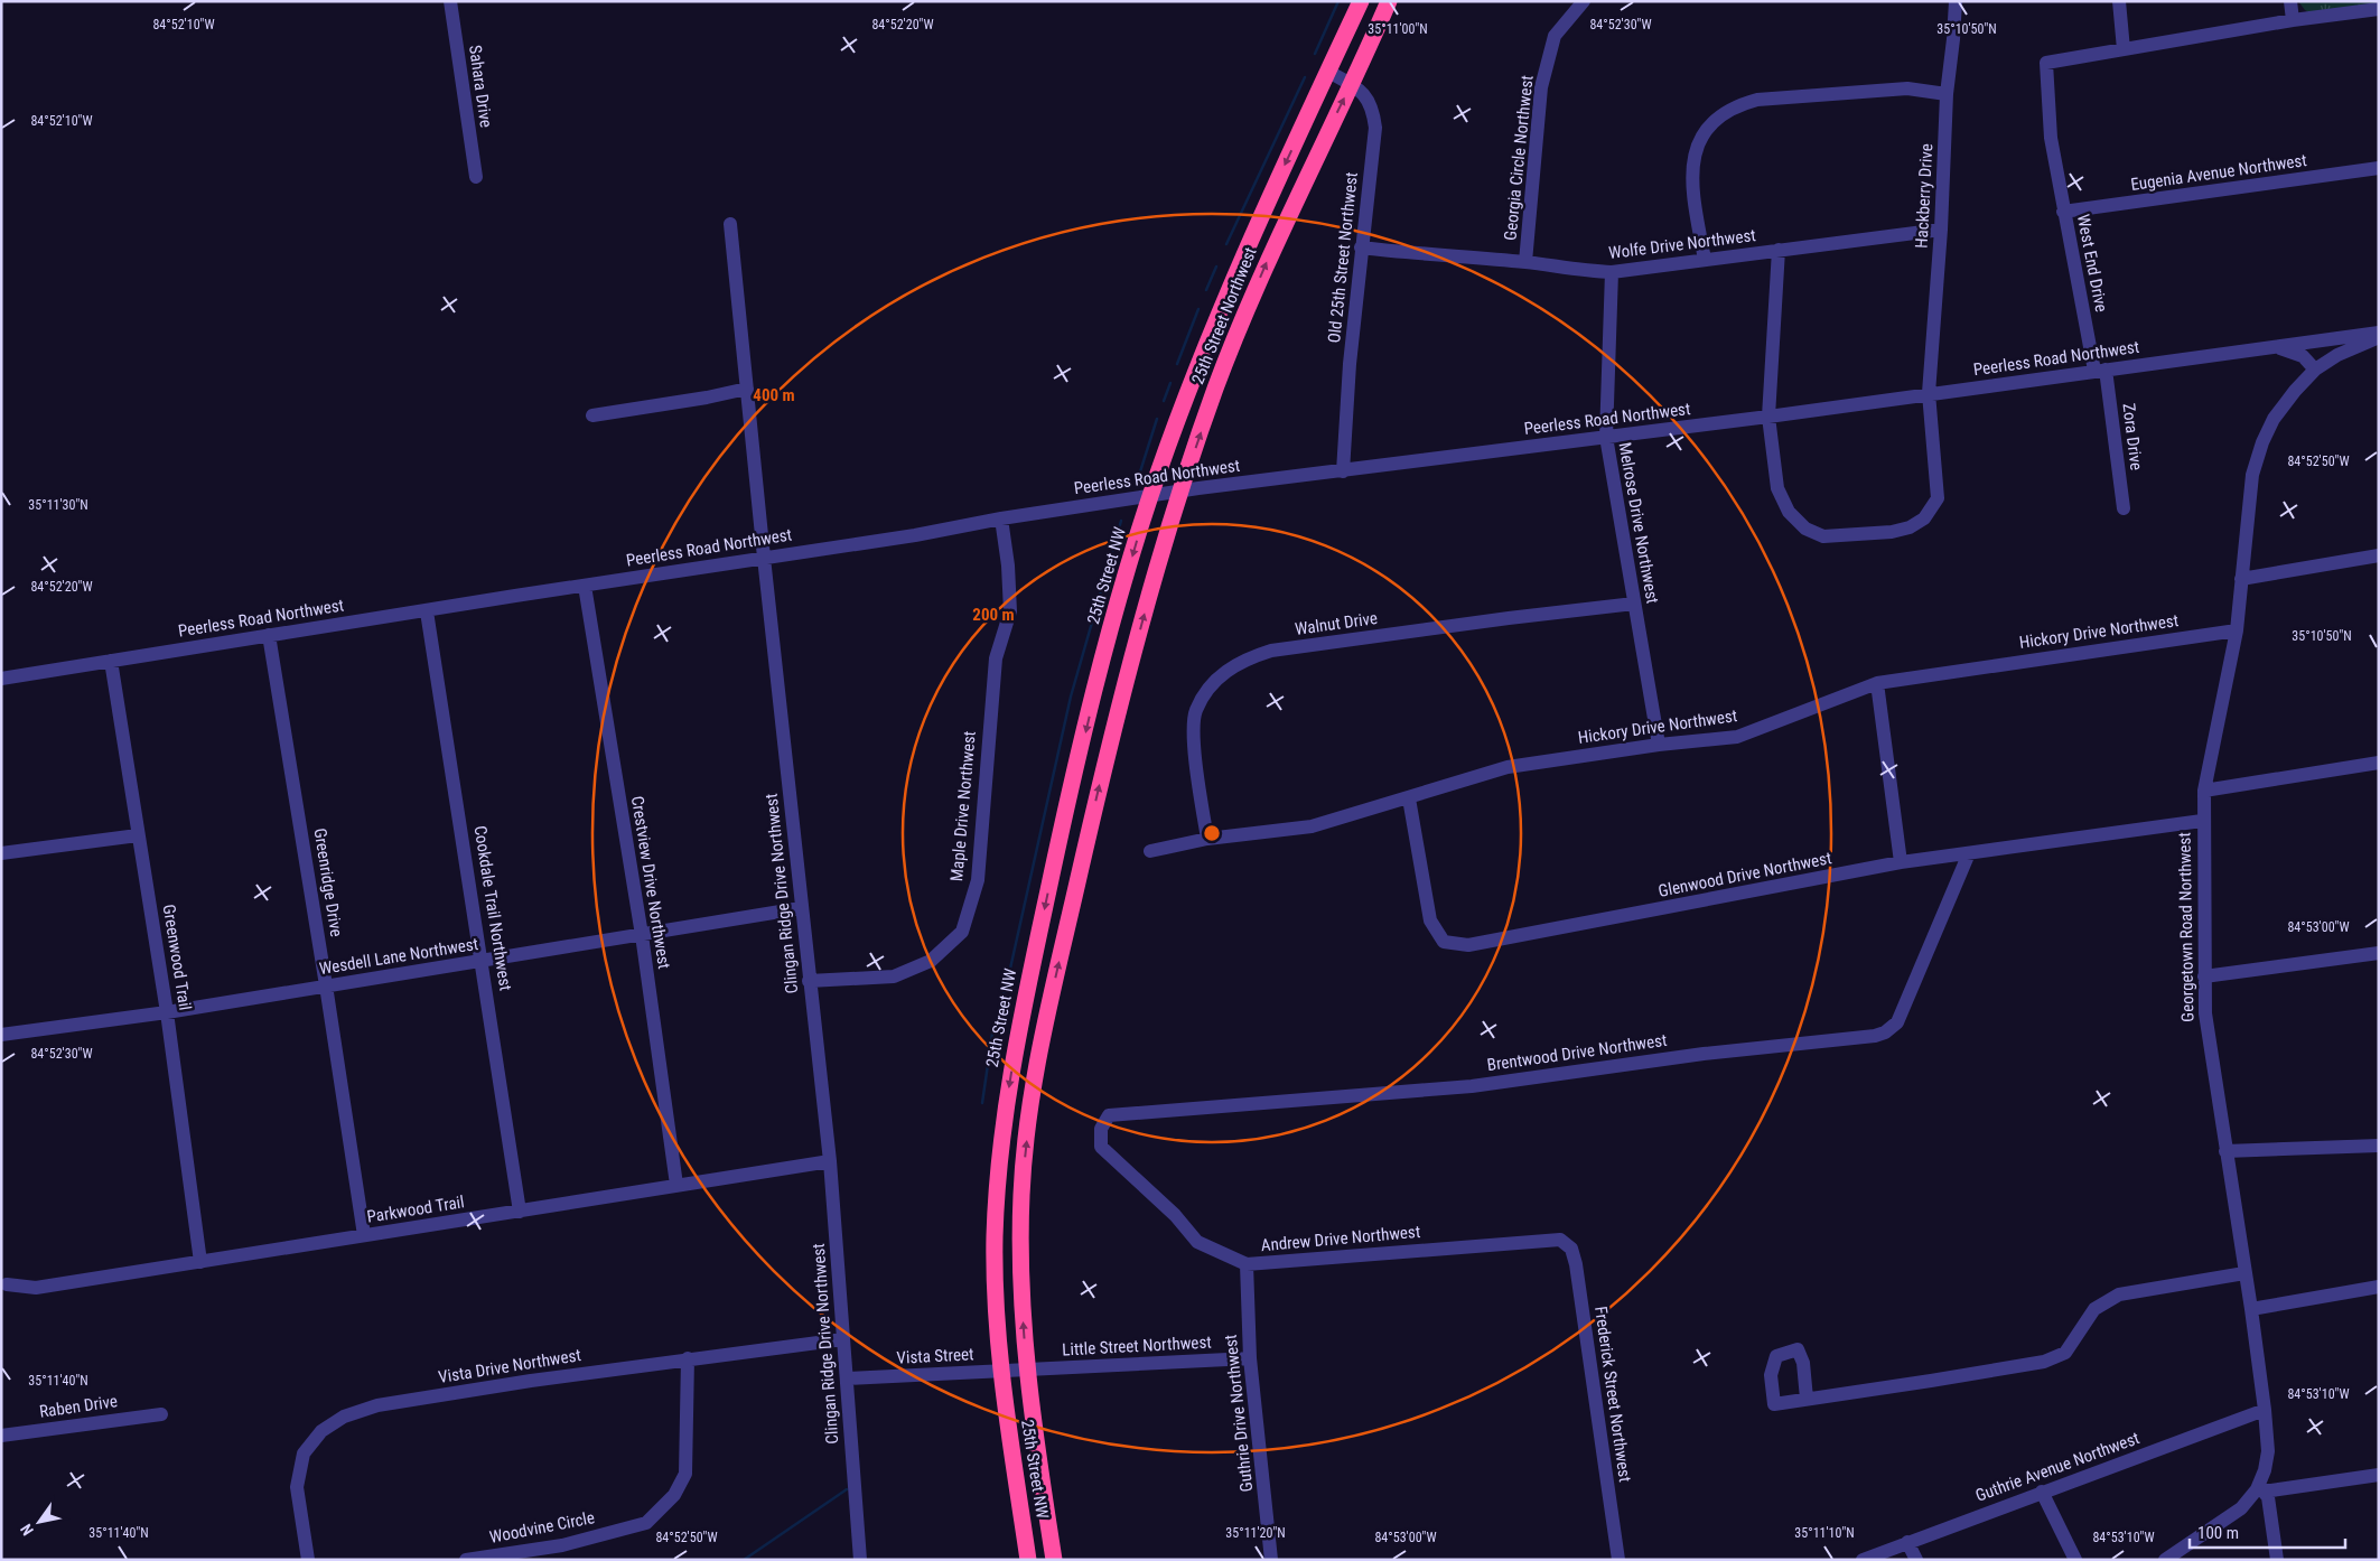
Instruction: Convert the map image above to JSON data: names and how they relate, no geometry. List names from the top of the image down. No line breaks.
{"streets":{"highway":["25th Street Northwest","25th Street NW"],"street":["Sahara Drive","Georgia Circle Northwest","Eugenia Avenue Northwest","Hackberry Drive","Wolfe Drive Northwest","Old 25th Street Northwest","West End Drive","Peerless Road Northwest","Zora Drive","Melrose Drive Northwest","Walnut Drive","Hickory Drive Northwest","Maple Drive Northwest","Glenwood Drive Northwest","Greenridge Drive","Crestview Drive Northwest","Clingan Ridge Drive Northwest","Cookdale Trail Northwest","Georgetown Road Northwest","Wesdell Lane Northwest","Greenwood Trail","Brentwood Drive Northwest","Parkwood Trail","Andrew Drive Northwest","Little Street Northwest","Vista Street","Vista Drive Northwest","Frederick Street Northwest","Raben Drive","Guthrie Drive Northwest","Guthrie Avenue Northwest","Woodvine Circle"]},"crossings":[["Georgia Circle Northwest","Wolfe Drive Northwest"],["Eugenia Avenue Northwest","West End Drive"],["Hackberry Drive","Wolfe Drive Northwest"],["Hackberry Drive","Peerless Road Northwest"],["Wolfe Drive Northwest","Old 25th Street Northwest"],["Wolfe Drive Northwest","Melrose Drive Northwest"],["Old 25th Street Northwest","25th Street Northwest"],["Old 25th Street Northwest","Peerless Road Northwest"],["West End Drive","Peerless Road Northwest"],["West End Drive","Zora Drive"],["25th Street Northwest","Peerless Road Northwest"],["25th Street Northwest","25th Street NW"],["Peerless Road Northwest","Zora Drive"],["Peerless Road Northwest","Melrose Drive Northwest"],["Peerless Road Northwest","25th Street NW"],["Peerless Road Northwest","Maple Drive Northwest"],["Peerless Road Northwest","Greenridge Drive"],["Peerless Road Northwest","Crestview Drive Northwest"],["Peerless Road Northwest","Clingan Ridge Drive Northwest"],["Peerless Road Northwest","Cookdale Trail Northwest"],["Peerless Road Northwest","Georgetown Road Northwest"],["Peerless Road Northwest","Greenwood Trail"],["Melrose Drive Northwest","Walnut Drive"],["Melrose Drive Northwest","Hickory Drive Northwest"],["25th Street NW","Little Street Northwest"],["25th Street NW","Vista Street"],["Walnut Drive","Hickory Drive Northwest"],["Hickory Drive Northwest","Glenwood Drive Northwest"],["Hickory Drive Northwest","Georgetown Road Northwest"],["Maple Drive Northwest","Clingan Ridge Drive Northwest"],["Glenwood Drive Northwest","Georgetown Road Northwest"],["Glenwood Drive Northwest","Brentwood Drive Northwest"],["Greenridge Drive","Wesdell Lane Northwest"],["Greenridge Drive","Parkwood Trail"],["Crestview Drive Northwest","Wesdell Lane Northwest"],["Crestview Drive Northwest","Parkwood Trail"],["Clingan Ridge Drive Northwest","Wesdell Lane Northwest"],["Clingan Ridge Drive Northwest","Parkwood Trail"],["Clingan Ridge Drive Northwest","Vista Street"],["Clingan Ridge Drive Northwest","Vista Drive Northwest"],["Cookdale Trail Northwest","Wesdell Lane Northwest"],["Cookdale Trail Northwest","Parkwood Trail"],["Georgetown Road Northwest","Guthrie Avenue Northwest"],["Wesdell Lane Northwest","Greenwood Trail"],["Greenwood Trail","Parkwood Trail"],["Brentwood Drive Northwest","Andrew Drive Northwest"],["Andrew Drive Northwest","Frederick Street Northwest"],["Andrew Drive Northwest","Guthrie Drive Northwest"],["Little Street Northwest","Vista Street"],["Little Street Northwest","Guthrie Drive Northwest"],["Vista Drive Northwest","Woodvine Circle"]],"scale_bar":"100 m","north":"bottom left","coordinates":["84°52'10\"W","84°52'20\"W","84°52'30\"W","35°11'00\"N","35°10'50\"N","84°52'50\"W","35°11'30\"N","84°53'00\"W","35°11'40\"N","84°53'10\"W","35°11'20\"N","35°11'10\"N"],"rings":["400 m","200 m"]}
